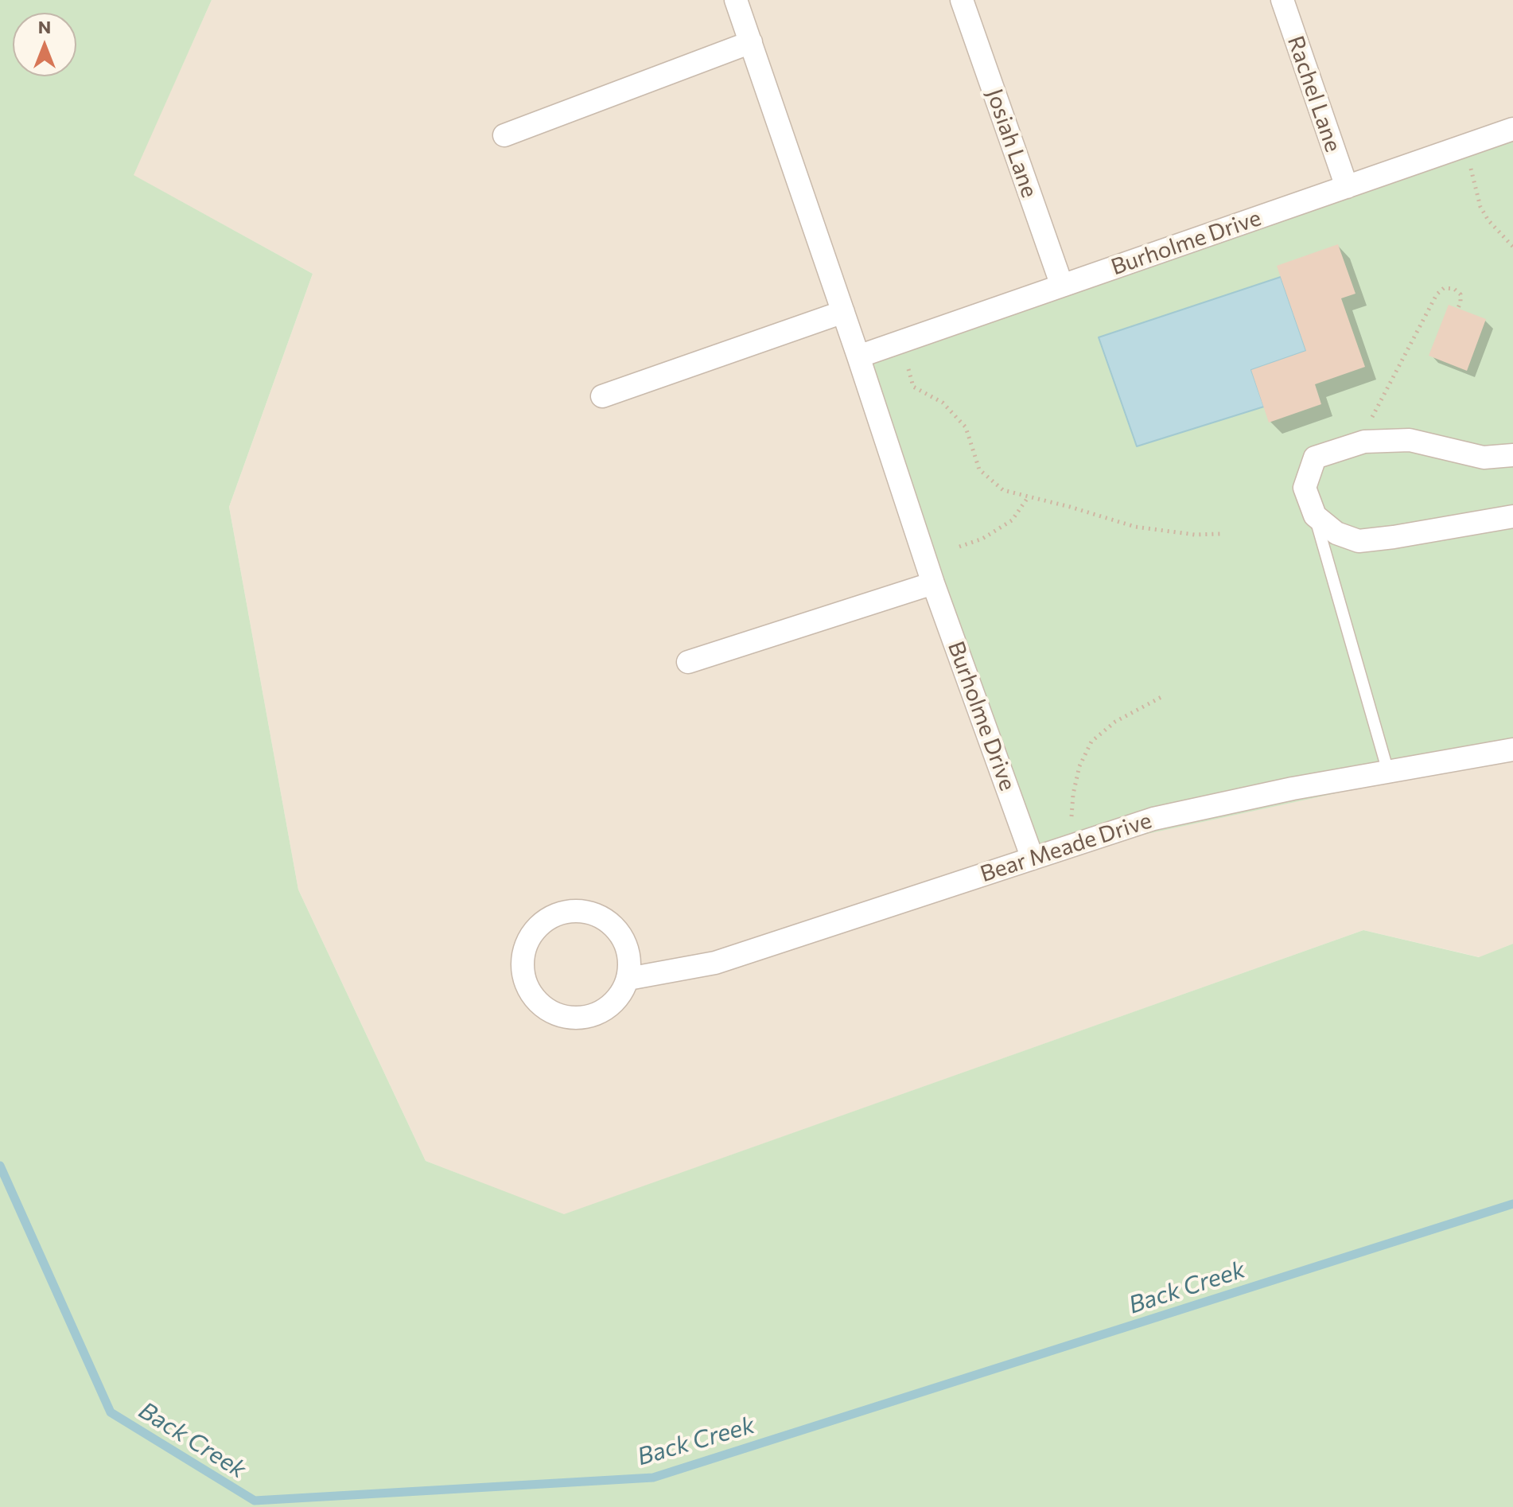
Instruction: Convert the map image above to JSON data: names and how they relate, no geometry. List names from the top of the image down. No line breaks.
{"streets":{"street":["Rachel Lane","Josiah Lane","Burholme Drive","Bear Meade Drive"]},"crossings":[["Rachel Lane","Burholme Drive"],["Josiah Lane","Burholme Drive"],["Burholme Drive","Bear Meade Drive"]],"water":["Back Creek"],"north":"top"}
